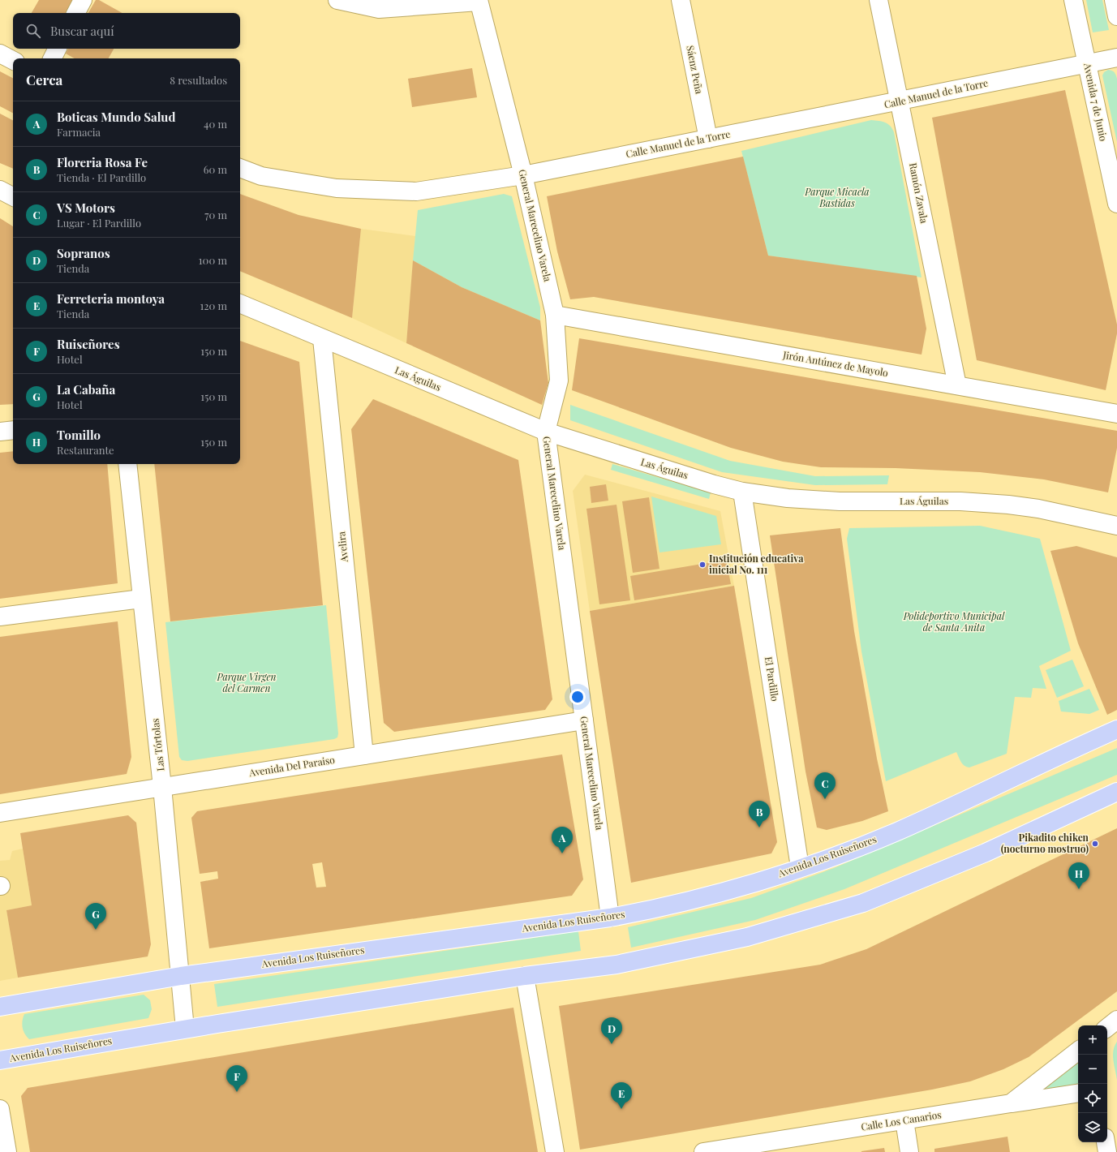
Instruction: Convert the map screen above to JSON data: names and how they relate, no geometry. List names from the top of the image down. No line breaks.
{"streets":{"main road":["Avenida Los Ruiseñores"],"street":["Sáenz Peña","Calle Manuel de la Torre","Avenida 7 de Junio","Ramón Zavala","General Marecelino Varela","Jirón Antúnez de Mayolo","Las Águilas","Avelira","El Pardillo","Las Tórtolas","Avenida Del Paraiso","Calle Los Canarios"]},"crossings":[["Sáenz Peña","Calle Manuel de la Torre"],["Calle Manuel de la Torre","Avenida 7 de Junio"],["Calle Manuel de la Torre","Ramón Zavala"],["Calle Manuel de la Torre","General Marecelino Varela"],["Ramón Zavala","Jirón Antúnez de Mayolo"],["General Marecelino Varela","Jirón Antúnez de Mayolo"],["General Marecelino Varela","Las Águilas"],["General Marecelino Varela","Avenida Del Paraiso"],["General Marecelino Varela","Avenida Los Ruiseñores"],["Las Águilas","Avelira"],["Las Águilas","El Pardillo"],["Avelira","Avenida Del Paraiso"],["El Pardillo","Avenida Los Ruiseñores"],["Las Tórtolas","Avenida Del Paraiso"],["Las Tórtolas","Avenida Los Ruiseñores"]],"parks":["Parque Micaela Bastidas","Polideportivo Municipal de Santa Anita","Parque Virgen del Carmen"],"places":["Institución educativa inicial No. 111","Pikadito chiken (nocturno mostruo)"],"page":{"search":"Buscar aquí","heading":["Cerca","8 resultados"],"list":[{"mark":"A","name":"Boticas Mundo Salud","note":"Farmacia","value":"40 m"},{"mark":"B","name":"Floreria Rosa Fe","note":"Tienda · El Pardillo","value":"60 m"},{"mark":"C","name":"VS Motors","note":"Lugar · El Pardillo","value":"70 m"},{"mark":"D","name":"Sopranos","note":"Tienda","value":"100 m"},{"mark":"E","name":"Ferreteria montoya","note":"Tienda","value":"120 m"},{"mark":"F","name":"Ruiseñores","note":"Hotel","value":"150 m"},{"mark":"G","name":"La Cabaña","note":"Hotel","value":"150 m"},{"mark":"H","name":"Tomillo","note":"Restaurante","value":"150 m"}],"pins":["C","B","A","H","G","D","F","E"],"map_buttons":["+","−"]}}
